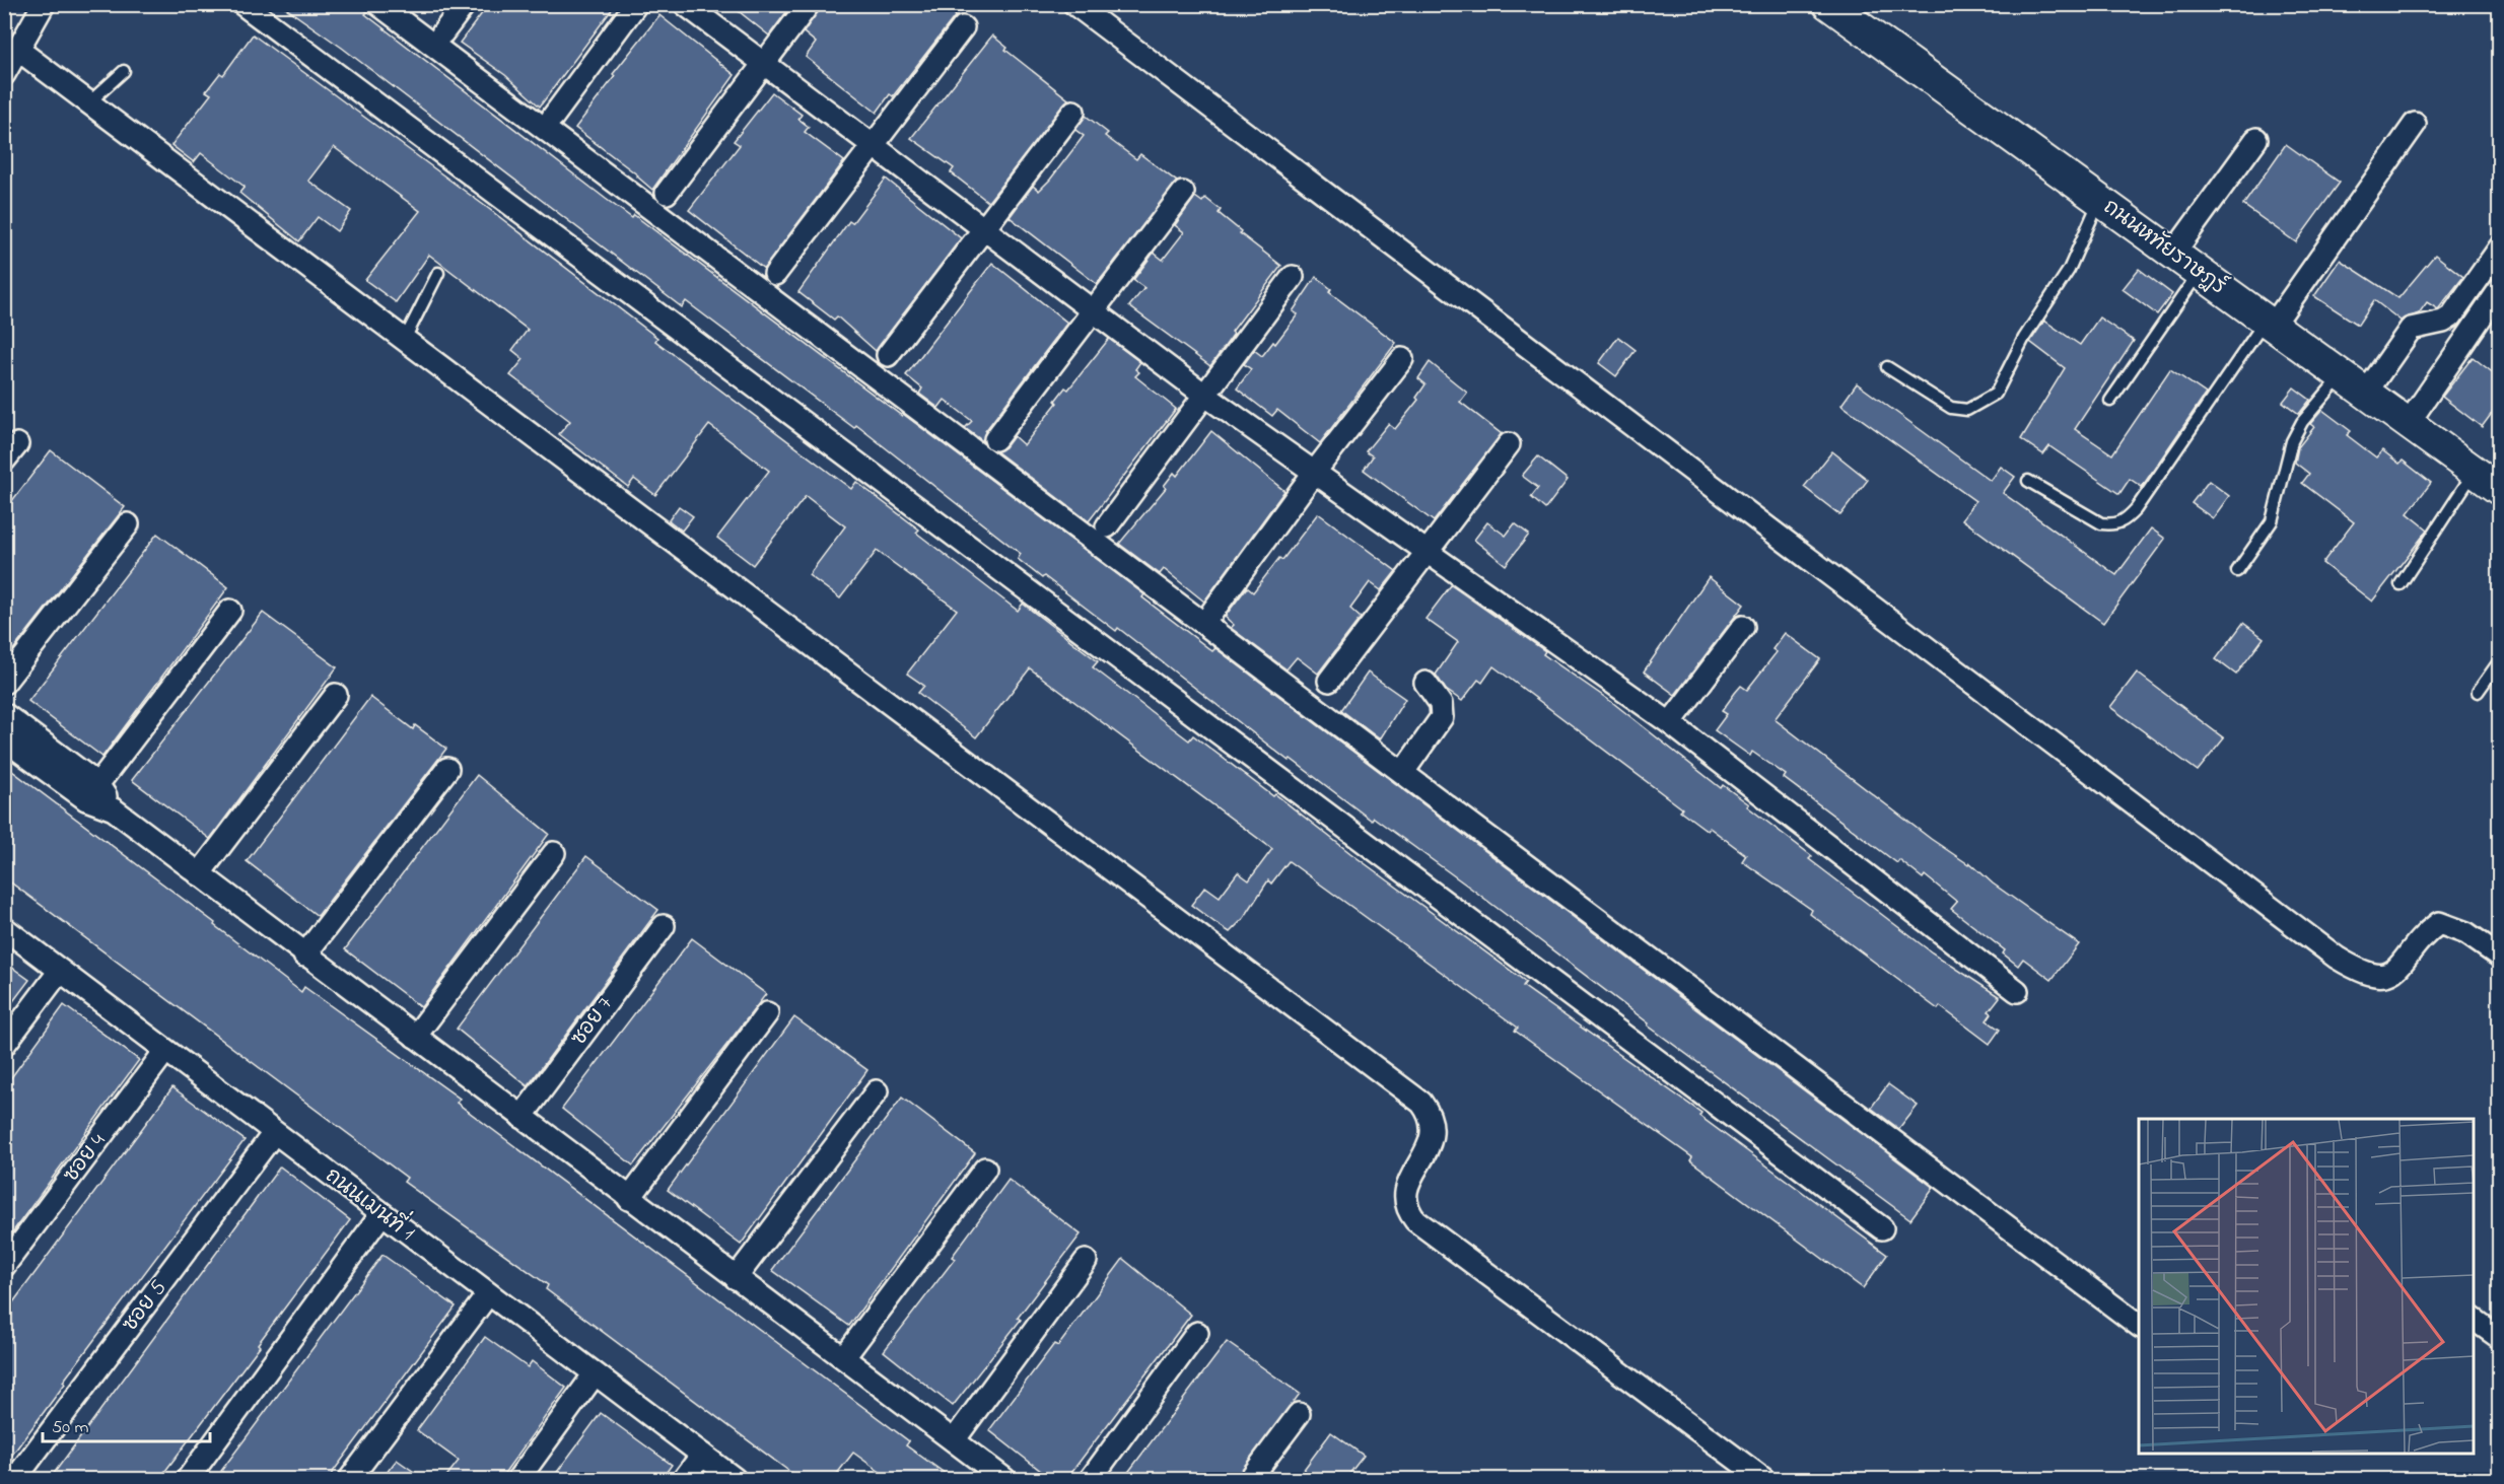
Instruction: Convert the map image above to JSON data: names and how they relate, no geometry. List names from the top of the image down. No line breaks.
{"streets":{"main road":["ถนนหทัยราษฎร์"],"street":["ซอย 7","ซอย 4","ถนนเมนที่ 1","ซอย 5"]},"crossings":[["ซอย 4","ถนนเมนที่ 1"],["ถนนเมนที่ 1","ซอย 5"]],"scale_bar":"50 m"}
